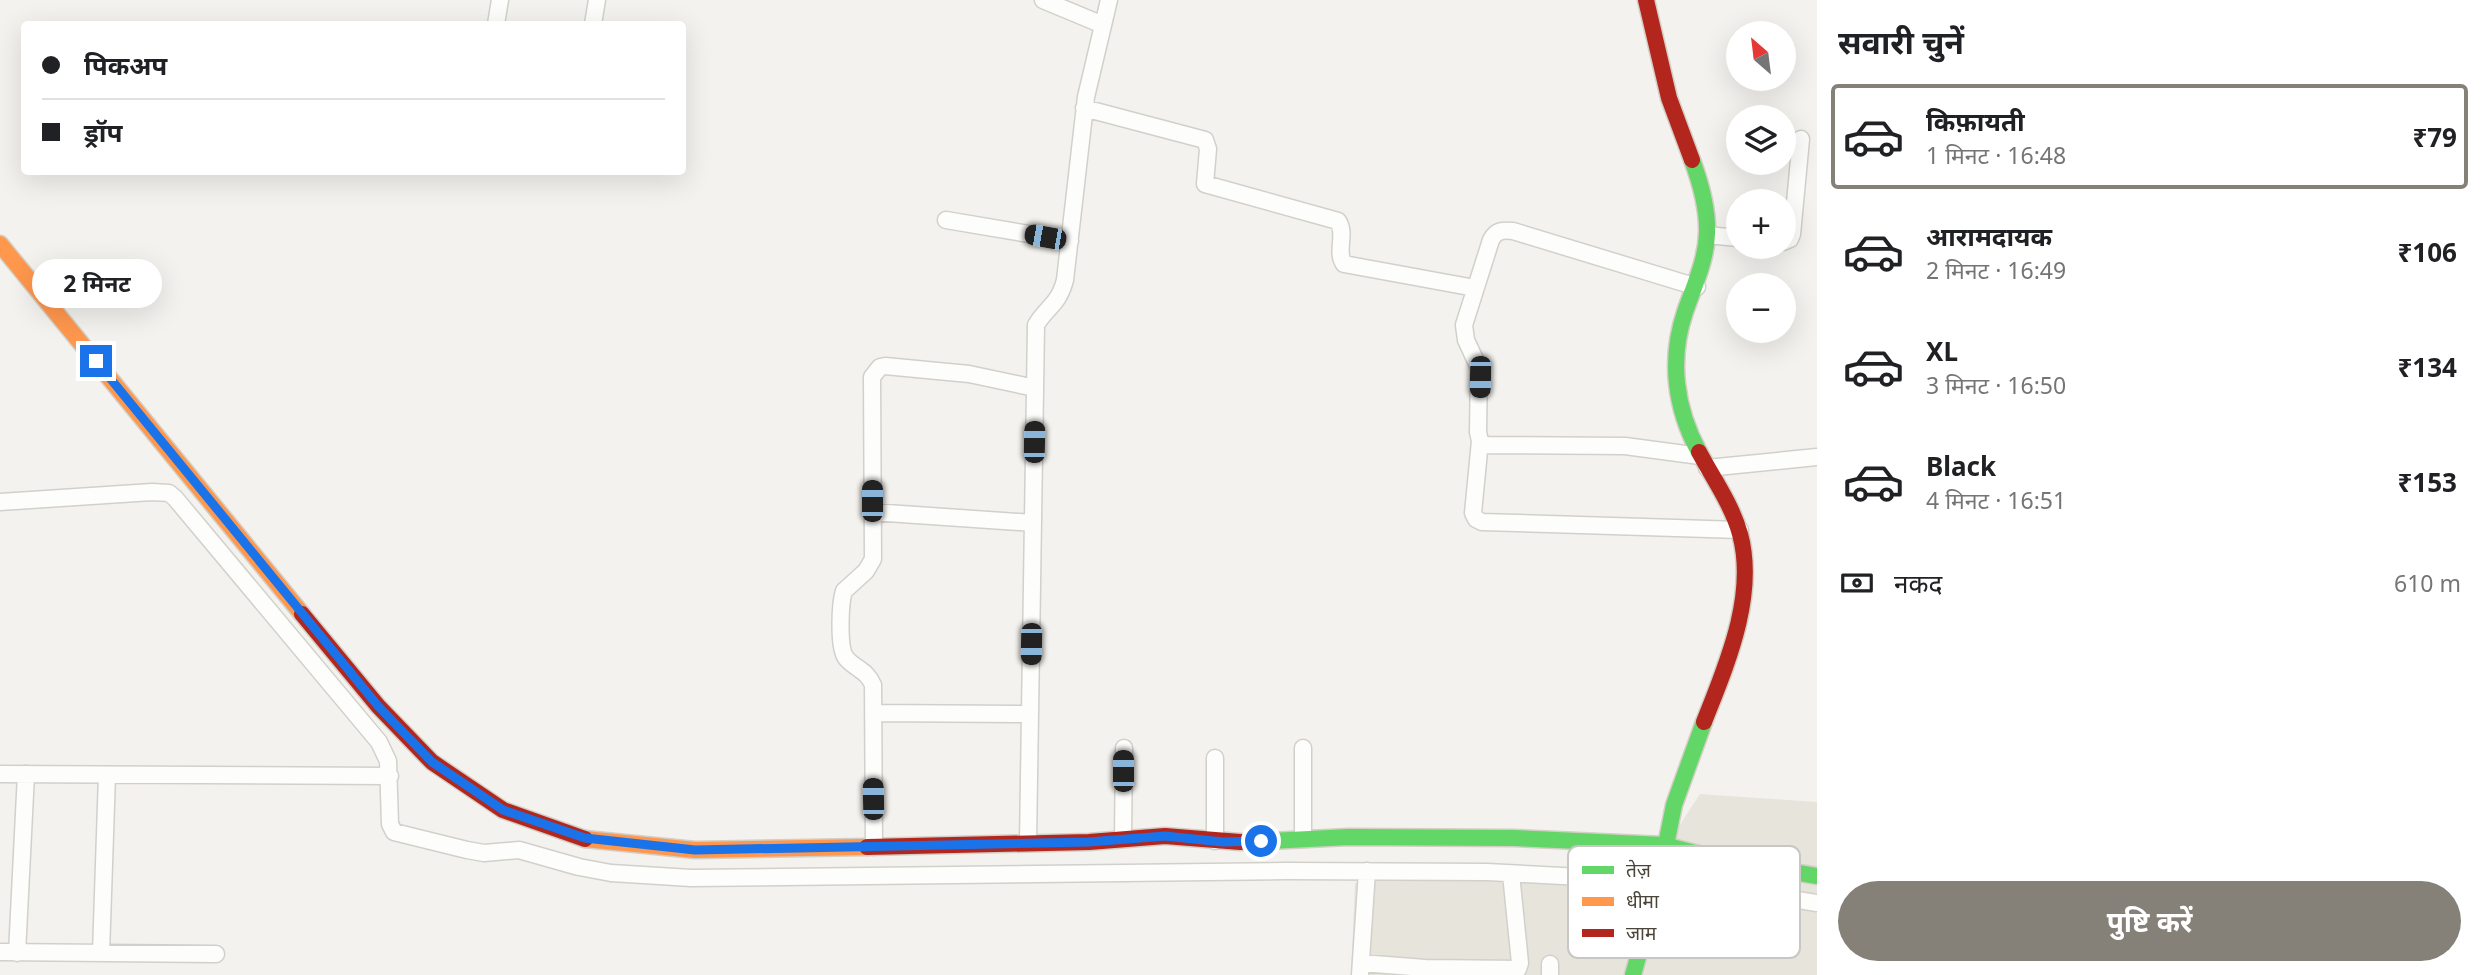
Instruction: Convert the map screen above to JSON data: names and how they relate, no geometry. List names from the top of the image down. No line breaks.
{"legend":["तेज़","धीमा","जाम"],"north":"top left","page":{"heading":"सवारी चुनें","map_buttons":["+","−"],"banner":["पिकअप","ड्रॉप"],"list":[{"name":"किफ़ायती","note":"1 मिनट · 16:48","value":"₹79"},{"name":"आरामदायक","note":"2 मिनट · 16:49","value":"₹106"},{"name":"XL","note":"3 मिनट · 16:50","value":"₹134"},{"name":"Black","note":"4 मिनट · 16:51","value":"₹153"}],"bubble":"2 मिनट","pay":["नकद","610 m"],"buttons":"पुष्टि करें"}}
